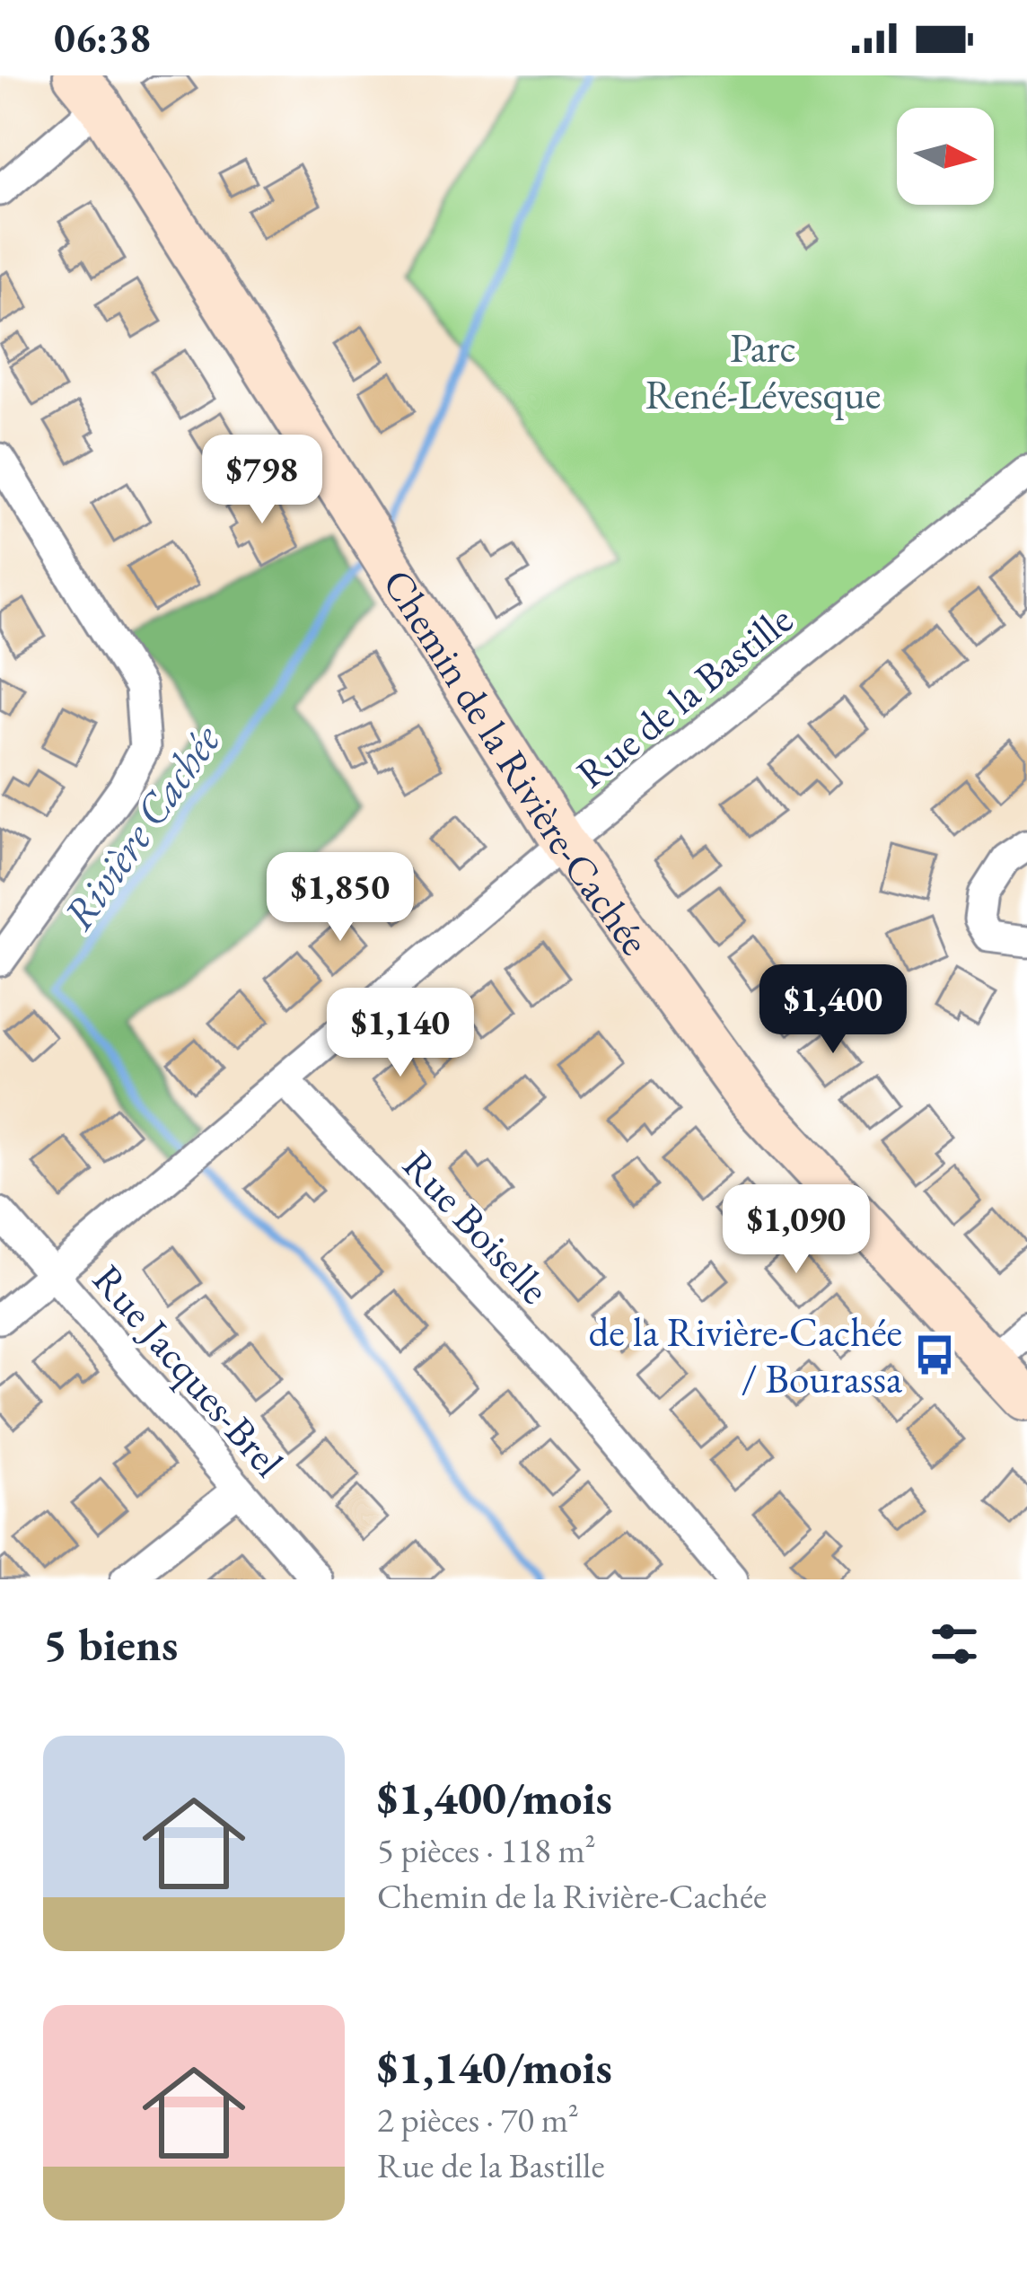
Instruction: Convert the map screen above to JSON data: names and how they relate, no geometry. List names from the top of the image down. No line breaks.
{"streets":{"street":["Rue de la Bastille","Chemin de la Rivière-Cachée","Rue Boiselle","Rue Jacques-Brel"]},"crossings":[["Rue de la Bastille","Chemin de la Rivière-Cachée"],["Rue de la Bastille","Rue Boiselle"],["Rue de la Bastille","Rue Jacques-Brel"]],"water":["Rivière Cachée"],"parks":["Parc René-Lévesque"],"places":{"bus stop":["de la Rivière-Cachée / Bourassa"]},"north":"right","page":{"status":"06:38","price":["$798","$1,850","$1,400","$1,140","$1,090"],"heading":"5 biens","list":[{"name":"$1,400/mois","note":"5 pièces · 118 m² · Chemin de la Rivière-Cachée"},{"name":"$1,140/mois","note":"2 pièces · 70 m² · Rue de la Bastille"}]}}
